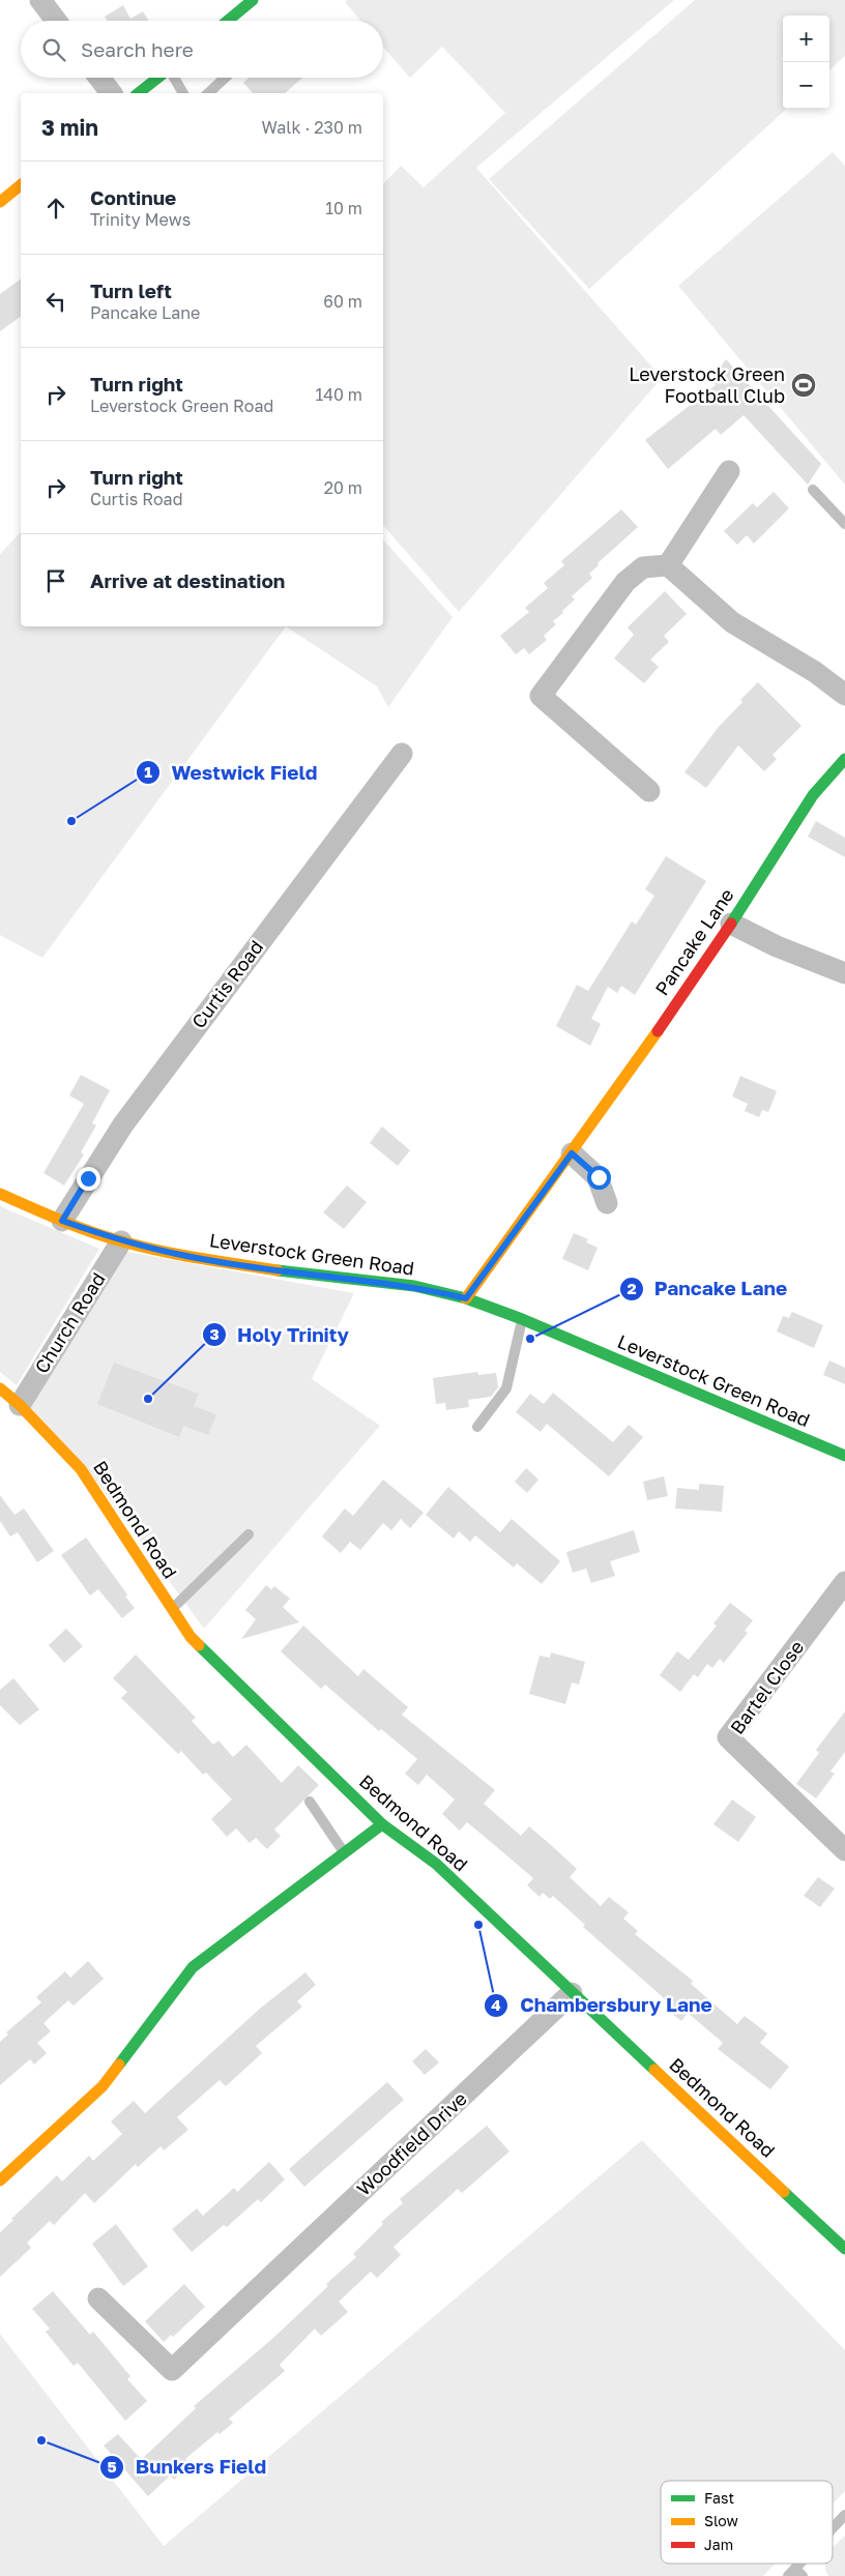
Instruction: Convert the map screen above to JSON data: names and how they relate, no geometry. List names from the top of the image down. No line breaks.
{"streets":{"street":["Pancake Lane","Curtis Road","Leverstock Green Road","Church Road","Bedmond Road","Bartel Close","Woodfield Drive"]},"crossings":[["Pancake Lane","Leverstock Green Road"],["Curtis Road","Leverstock Green Road"],["Leverstock Green Road","Church Road"],["Church Road","Bedmond Road"],["Bedmond Road","Woodfield Drive"]],"places":{"sports":["Leverstock Green Football Club"],"other":["Westwick Field","Pancake Lane","Holy Trinity","Chambersbury Lane","Bunkers Field"]},"legend":["Fast","Slow","Jam"],"page":{"map_buttons":["+","−"],"search":"Search here","heading":["3 min","Walk · 230 m"],"list":[["Continue","Trinity Mews","10 m"],["Turn left","Pancake Lane","60 m"],["Turn right","Leverstock Green Road","140 m"],["Turn right","Curtis Road","20 m"],"Arrive at destination"]}}
